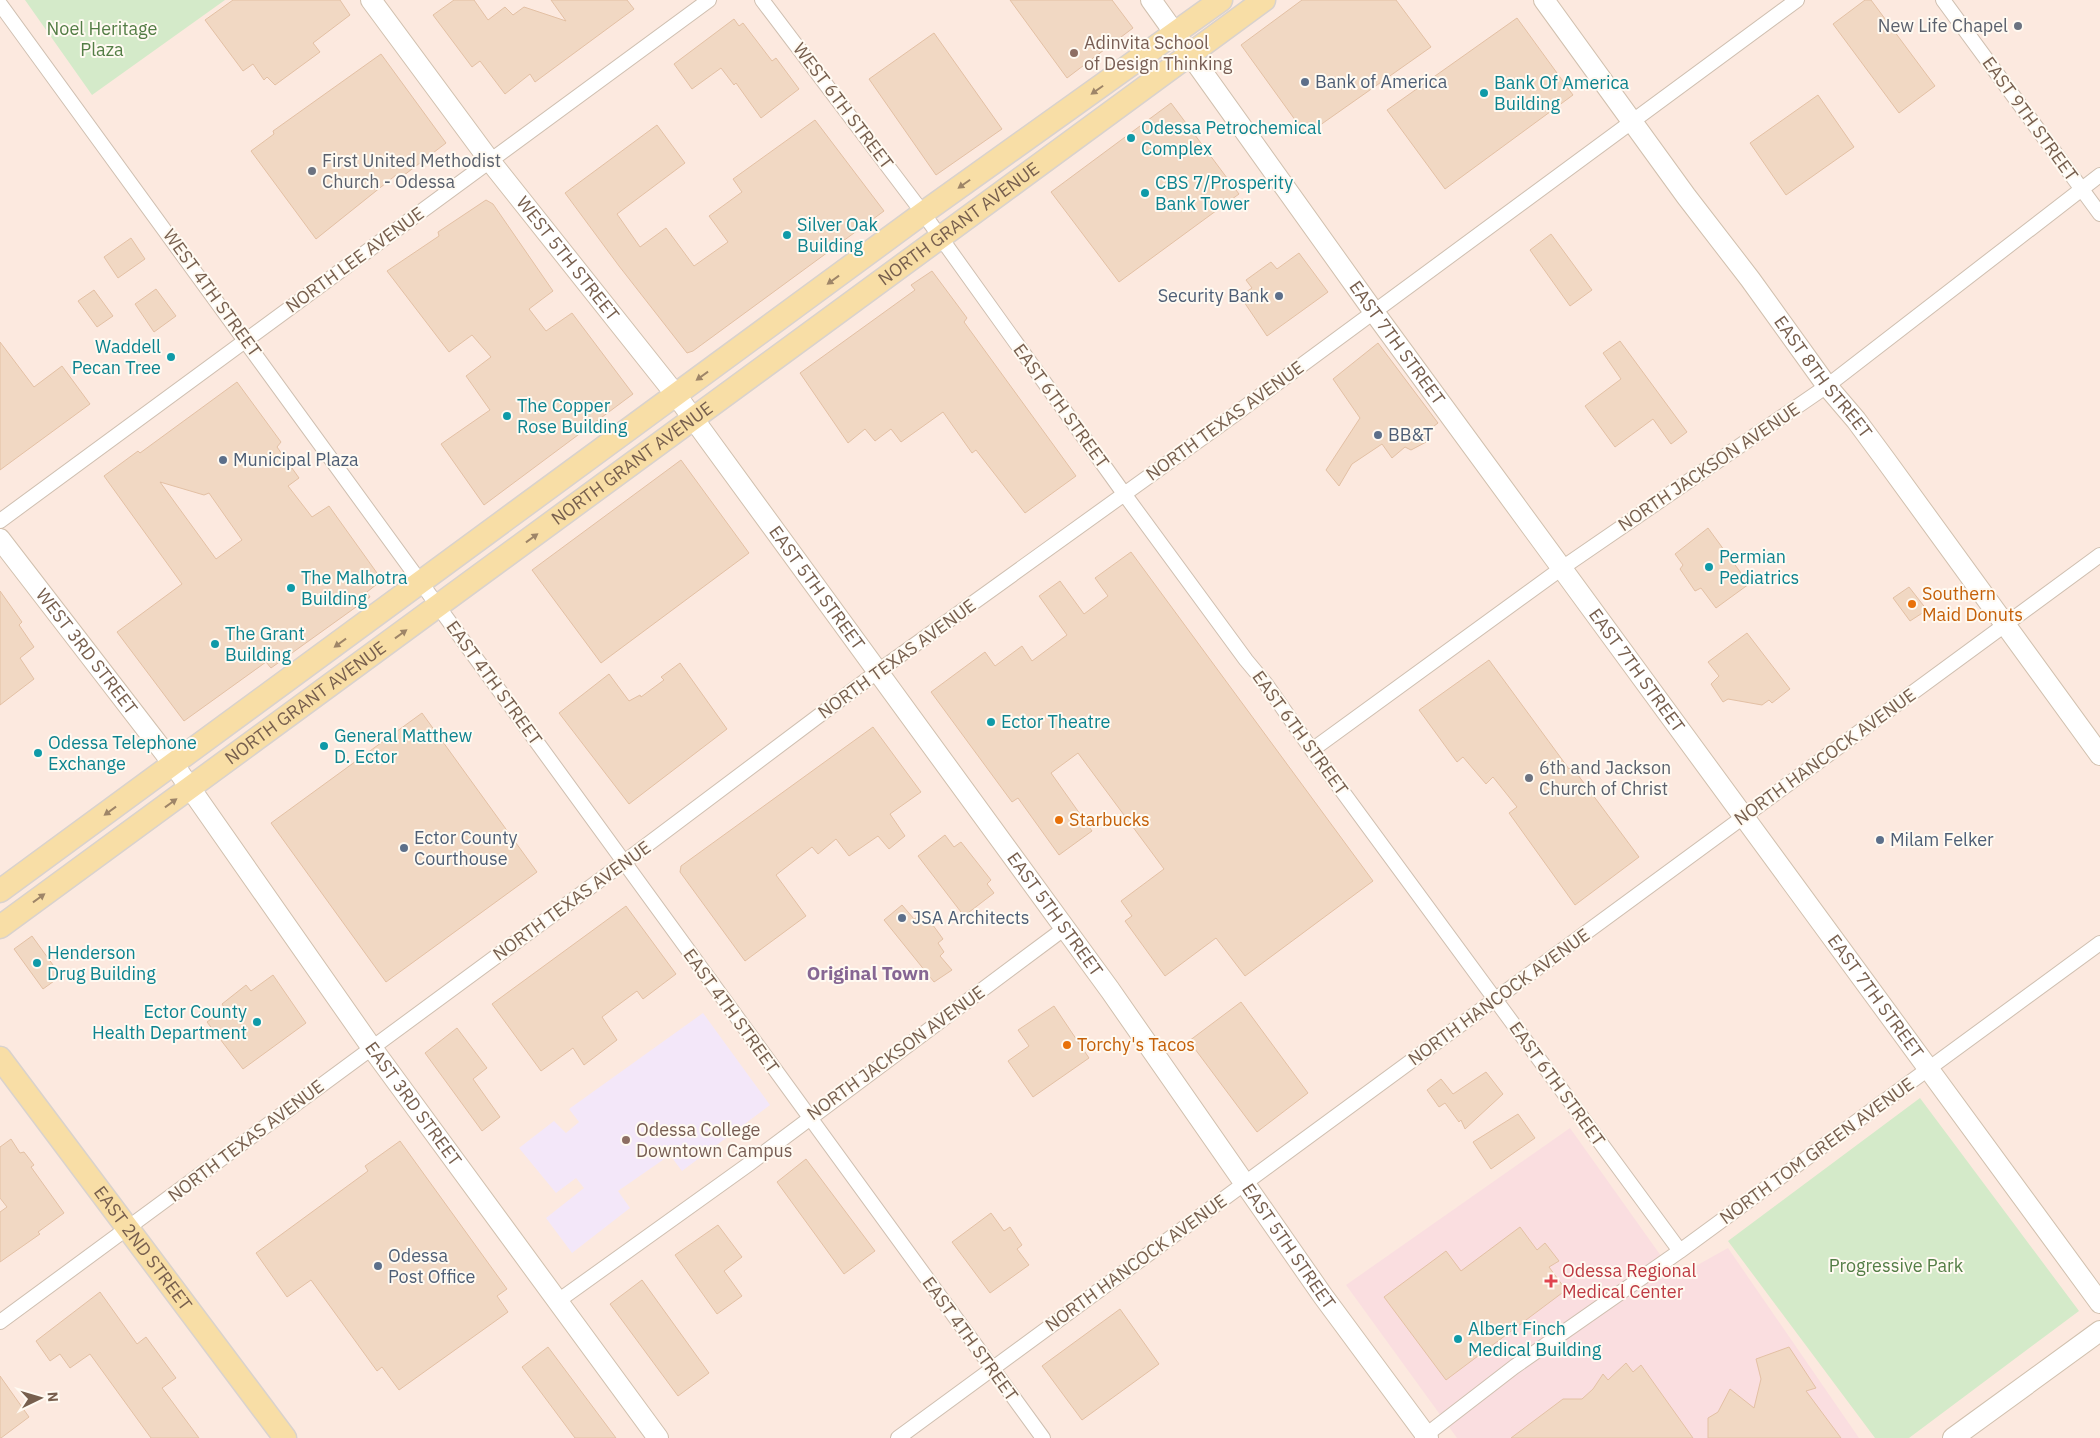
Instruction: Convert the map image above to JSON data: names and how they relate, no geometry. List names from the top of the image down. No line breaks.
{"streets":{"main road":["NORTH GRANT AVENUE","EAST 2ND STREET"],"street":["WEST 6TH STREET","EAST 9TH STREET","WEST 5TH STREET","NORTH LEE AVENUE","WEST 4TH STREET","EAST 7TH STREET","EAST 8TH STREET","EAST 6TH STREET","NORTH TEXAS AVENUE","NORTH JACKSON AVENUE","EAST 5TH STREET","WEST 3RD STREET","EAST 4TH STREET","NORTH HANCOCK AVENUE","EAST 3RD STREET","NORTH TOM GREEN AVENUE"]},"crossings":[["WEST 6TH STREET","NORTH GRANT AVENUE"],["WEST 6TH STREET","EAST 6TH STREET"],["EAST 9TH STREET","NORTH JACKSON AVENUE"],["NORTH GRANT AVENUE","WEST 5TH STREET"],["NORTH GRANT AVENUE","WEST 4TH STREET"],["NORTH GRANT AVENUE","EAST 7TH STREET"],["NORTH GRANT AVENUE","EAST 6TH STREET"],["NORTH GRANT AVENUE","EAST 5TH STREET"],["NORTH GRANT AVENUE","WEST 3RD STREET"],["NORTH GRANT AVENUE","EAST 4TH STREET"],["NORTH GRANT AVENUE","EAST 3RD STREET"],["WEST 5TH STREET","NORTH LEE AVENUE"],["WEST 5TH STREET","EAST 5TH STREET"],["NORTH LEE AVENUE","WEST 4TH STREET"],["WEST 4TH STREET","EAST 4TH STREET"],["EAST 7TH STREET","NORTH TEXAS AVENUE"],["EAST 7TH STREET","NORTH JACKSON AVENUE"],["EAST 7TH STREET","NORTH HANCOCK AVENUE"],["EAST 7TH STREET","NORTH TOM GREEN AVENUE"],["EAST 8TH STREET","NORTH TEXAS AVENUE"],["EAST 8TH STREET","NORTH JACKSON AVENUE"],["EAST 8TH STREET","NORTH HANCOCK AVENUE"],["EAST 6TH STREET","NORTH TEXAS AVENUE"],["EAST 6TH STREET","NORTH JACKSON AVENUE"],["EAST 6TH STREET","NORTH HANCOCK AVENUE"],["EAST 6TH STREET","NORTH TOM GREEN AVENUE"],["NORTH TEXAS AVENUE","EAST 5TH STREET"],["NORTH TEXAS AVENUE","EAST 4TH STREET"],["NORTH TEXAS AVENUE","EAST 3RD STREET"],["NORTH TEXAS AVENUE","EAST 2ND STREET"],["NORTH JACKSON AVENUE","EAST 5TH STREET"],["NORTH JACKSON AVENUE","EAST 4TH STREET"],["NORTH JACKSON AVENUE","EAST 3RD STREET"],["EAST 5TH STREET","NORTH HANCOCK AVENUE"],["EAST 5TH STREET","NORTH TOM GREEN AVENUE"],["WEST 3RD STREET","EAST 3RD STREET"],["EAST 4TH STREET","NORTH HANCOCK AVENUE"]],"districts":["Original Town"],"parks":["Noel Heritage Plaza","Progressive Park"],"places":{"other":["New Life Chapel","Adinvita School of Design Thinking","Bank of America","Bank Of America Building","Odessa Petrochemical Complex","First United Methodist Church - Odessa","CBS 7/Prosperity Bank Tower","Silver Oak Building","Security Bank","Waddell Pecan Tree","The Copper Rose Building","BB&T","Municipal Plaza","Permian Pediatrics","The Malhotra Building","Southern Maid Donuts","The Grant Building","Ector Theatre","General Matthew D. Ector","Odessa Telephone Exchange","6th and Jackson Church of Christ","Starbucks","Milam Felker","Ector County Courthouse","JSA Architects","Henderson Drug Building","Ector County Health Department","Torchy's Tacos","Odessa College Downtown Campus","Odessa Post Office","Albert Finch Medical Building"],"health":["Odessa Regional Medical Center"]},"north":"right"}
